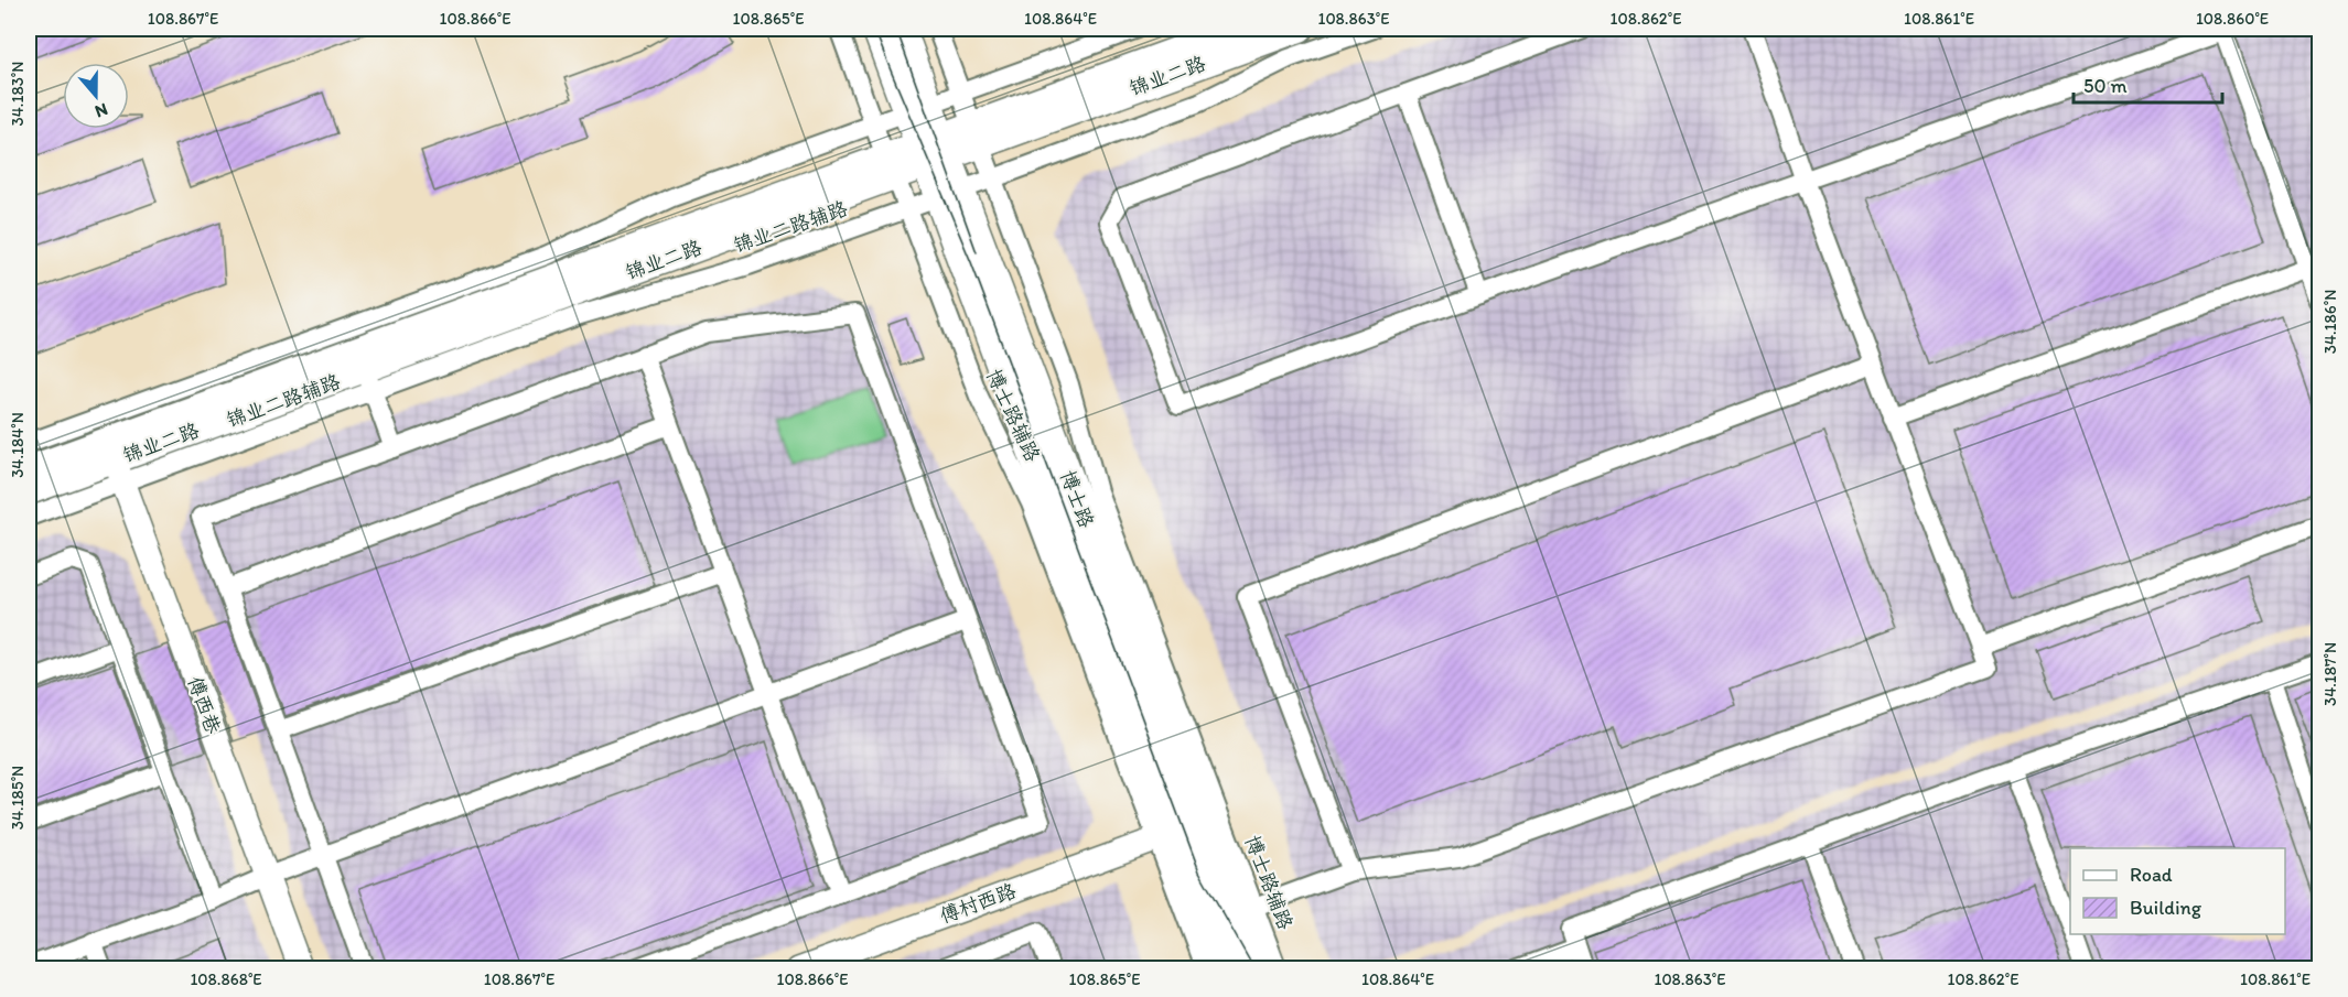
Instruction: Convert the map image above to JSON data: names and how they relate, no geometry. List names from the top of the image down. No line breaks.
{"streets":{"main road":["锦业二路","博士路"],"street":["锦业二路辅路","博士路辅路","傅西巷","傅村西路"]},"crossings":[["锦业二路","锦业二路辅路"],["锦业二路","博士路辅路"],["锦业二路","博士路"],["锦业二路","傅西巷"],["锦业二路辅路","博士路辅路"],["锦业二路辅路","博士路"],["博士路辅路","博士路"],["博士路辅路","傅村西路"]],"legend":["Road","Building"],"scale_bar":"50 m","north":"bottom","coordinates":["108.867°E","108.866°E","108.865°E","108.864°E","108.863°E","108.862°E","108.861°E","108.860°E","34.183°N","34.186°N","34.184°N","34.187°N","34.185°N","108.868°E"]}
